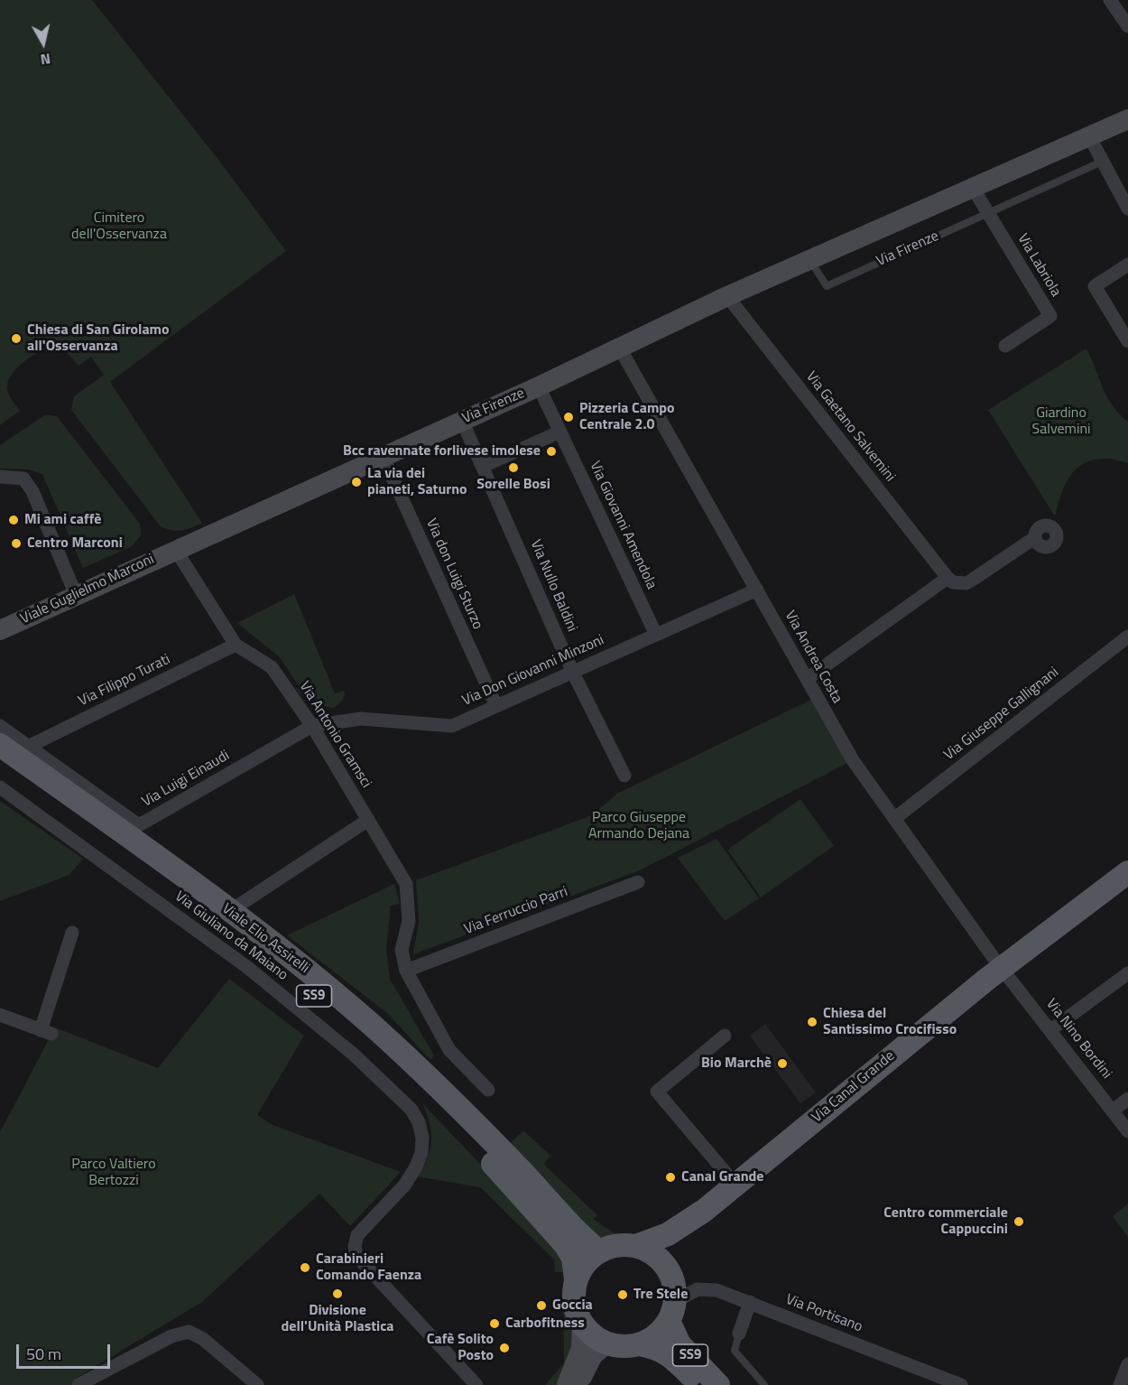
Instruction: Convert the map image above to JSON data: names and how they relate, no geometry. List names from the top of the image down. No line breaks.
{"streets":{"main road":["Viale Elio Assirelli","SS9","Via Canal Grande"],"street":["Via Firenze","Via Labriola","Via Gaetano Salvemini","Via Giovanni Amendola","Via don Luigi Sturzo","Via Nullo Baldini","Viale Guglielmo Marconi","Via Andrea Costa","Via Don Giovanni Minzoni","Via Filippo Turati","Via Giuseppe Gallignani","Via Antonio Gramsci","Via Luigi Einaudi","Via Ferruccio Parri","Via Giuliano da Maiano","Via Nino Bordini","Via Portisano"]},"crossings":[["Via Firenze","Via Labriola"],["Via Firenze","Via Gaetano Salvemini"],["Via Firenze","Via Giovanni Amendola"],["Via Firenze","Via don Luigi Sturzo"],["Via Firenze","Via Nullo Baldini"],["Via Firenze","Viale Guglielmo Marconi"],["Via Firenze","Via Andrea Costa"],["Via Firenze","Via Antonio Gramsci"],["Via Giovanni Amendola","Via Don Giovanni Minzoni"],["Via don Luigi Sturzo","Via Don Giovanni Minzoni"],["Via Nullo Baldini","Via Don Giovanni Minzoni"],["Viale Guglielmo Marconi","Via Antonio Gramsci"],["Via Andrea Costa","Via Don Giovanni Minzoni"],["Via Andrea Costa","Via Giuseppe Gallignani"],["Via Andrea Costa","Via Nino Bordini"],["Via Andrea Costa","Via Canal Grande"],["Via Don Giovanni Minzoni","Via Antonio Gramsci"],["Via Don Giovanni Minzoni","Via Luigi Einaudi"],["Via Filippo Turati","Via Antonio Gramsci"],["Via Filippo Turati","Via Luigi Einaudi"],["Via Antonio Gramsci","Via Luigi Einaudi"],["Via Antonio Gramsci","Via Ferruccio Parri"],["Viale Elio Assirelli","SS9"],["Viale Elio Assirelli","Via Canal Grande"],["Viale Elio Assirelli","Via Portisano"],["SS9","Via Canal Grande"],["SS9","Via Portisano"],["Via Nino Bordini","Via Canal Grande"],["Via Canal Grande","Via Portisano"]],"parks":["Cimitero dell'Osservanza","Giardino Salvemini","Parco Giuseppe Armando Dejana","Parco Valtiero Bertozzi"],"places":["Chiesa di San Girolamo all'Osservanza","Pizzeria Campo Centrale 2.0","Bcc ravennate forlivese imolese","Sorelle Bosi","La via dei pianeti, Saturno","Mi ami caffè","Centro Marconi","Chiesa del Santissimo Crocifisso","Bio Marchè","Canal Grande","Centro commerciale Cappuccini","Carabinieri Comando Faenza","Divisione dell'Unità Plastica","Tre Stele","Goccia","Carbofitness","Cafè Solito Posto"],"scale_bar":"50 m","north":"bottom"}
